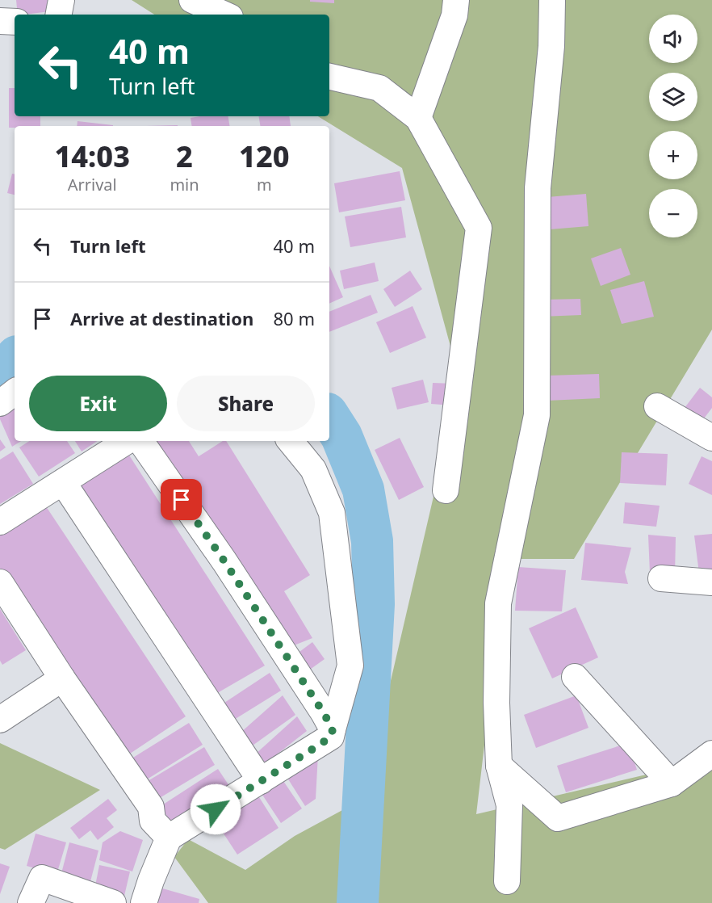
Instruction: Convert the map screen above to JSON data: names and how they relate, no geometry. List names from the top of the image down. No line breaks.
{"page":{"map_buttons":["+","−"],"turn":["40 m","Turn left"],"eta":["14:03","Arrival","2","min","120","m"],"list":[{"name":"Turn left","value":"40 m"},{"name":"Arrive at destination","value":"80 m"}],"buttons":["Exit","Share"]}}
